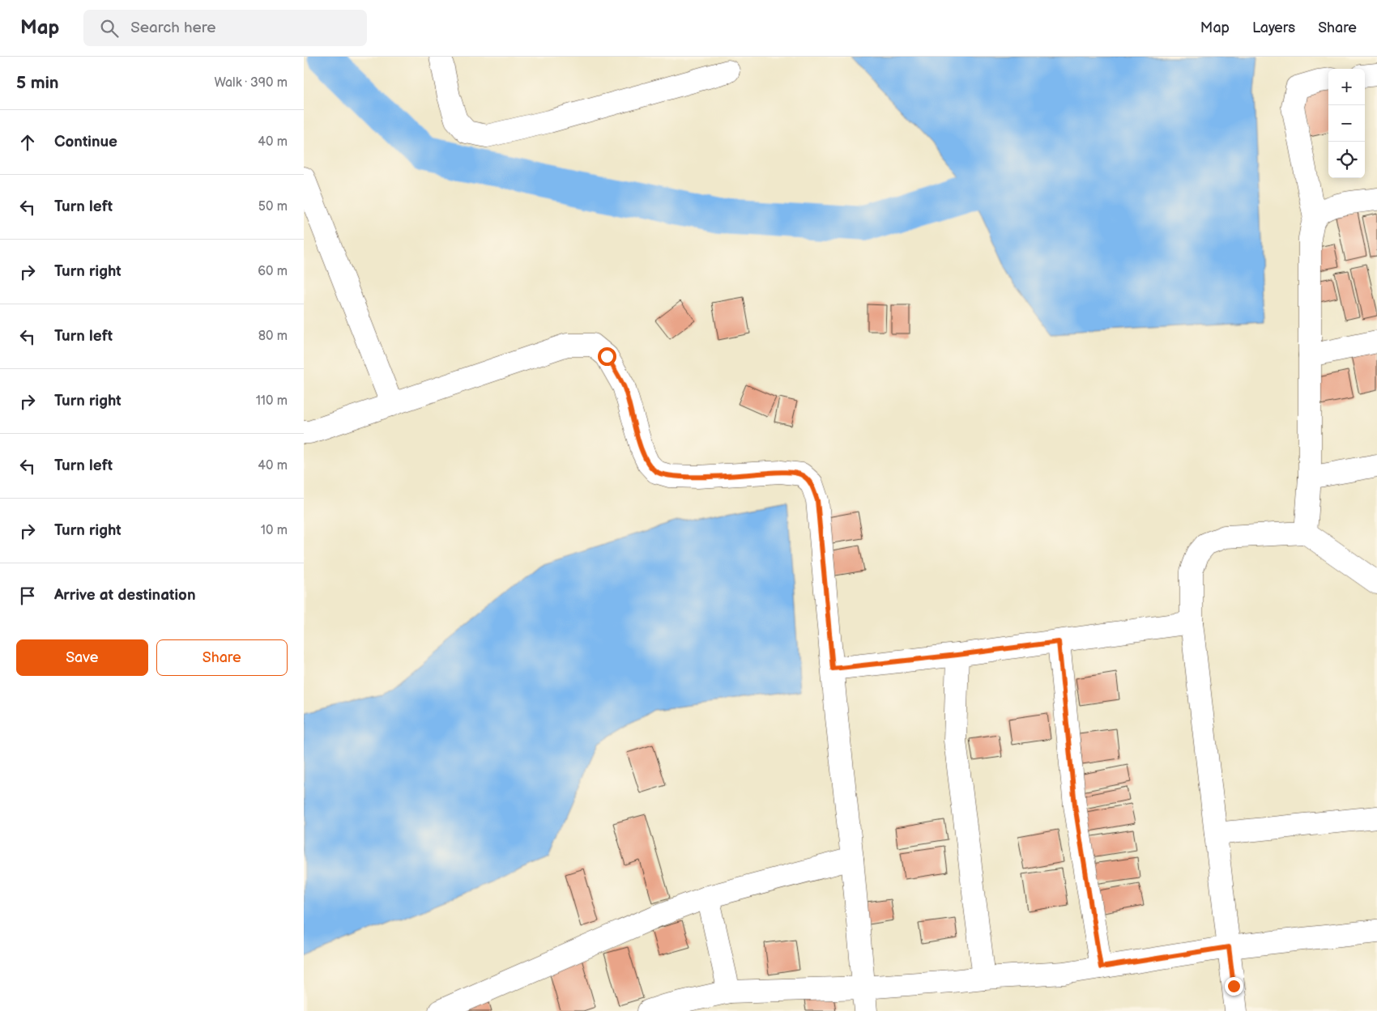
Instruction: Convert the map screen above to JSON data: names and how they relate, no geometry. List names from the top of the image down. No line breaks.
{"page":{"header":"Map","search":"Search here","nav":["Map","Layers","Share"],"heading":["5 min","Walk · 390 m"],"map_buttons":["+","−"],"list":[["Continue","40 m"],["Turn left","50 m"],["Turn right","60 m"],["Turn left","80 m"],["Turn right","110 m"],["Turn left","40 m"],["Turn right","10 m"],"Arrive at destination"],"buttons":["Save","Share"]}}
